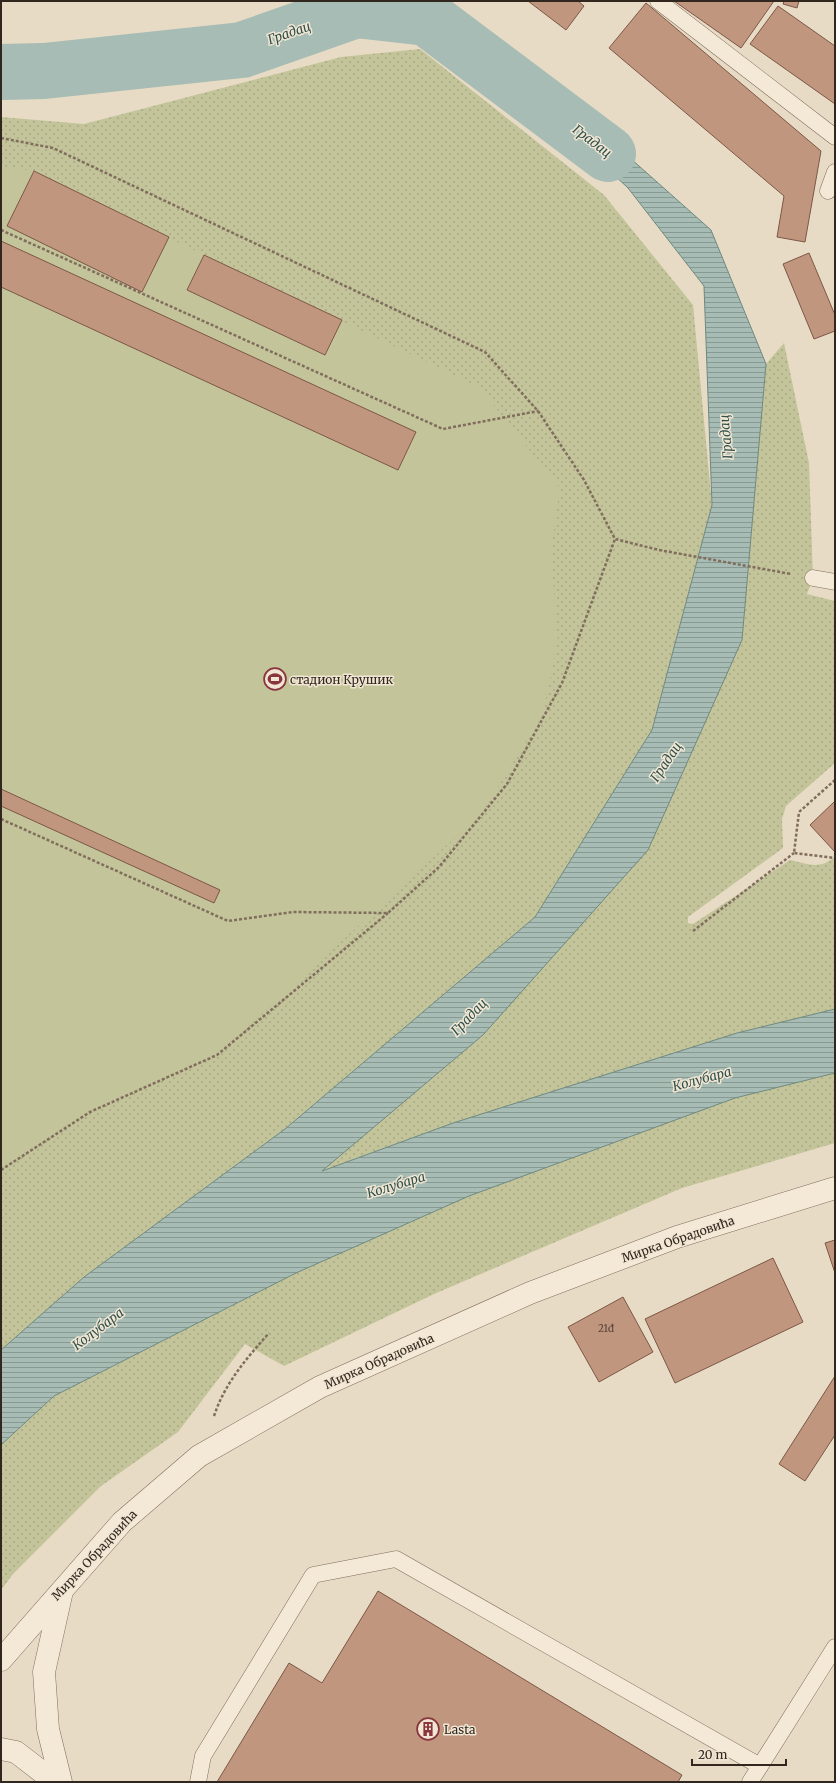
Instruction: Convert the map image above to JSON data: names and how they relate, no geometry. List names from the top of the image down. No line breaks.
{"streets":{"street":["Мирка Обрадовића"]},"water":["Градац","Колубара"],"places":{"sports":["стадион Крушик"],"building":["Lasta"]},"house_numbers":["21đ"],"scale_bar":"20 m"}
